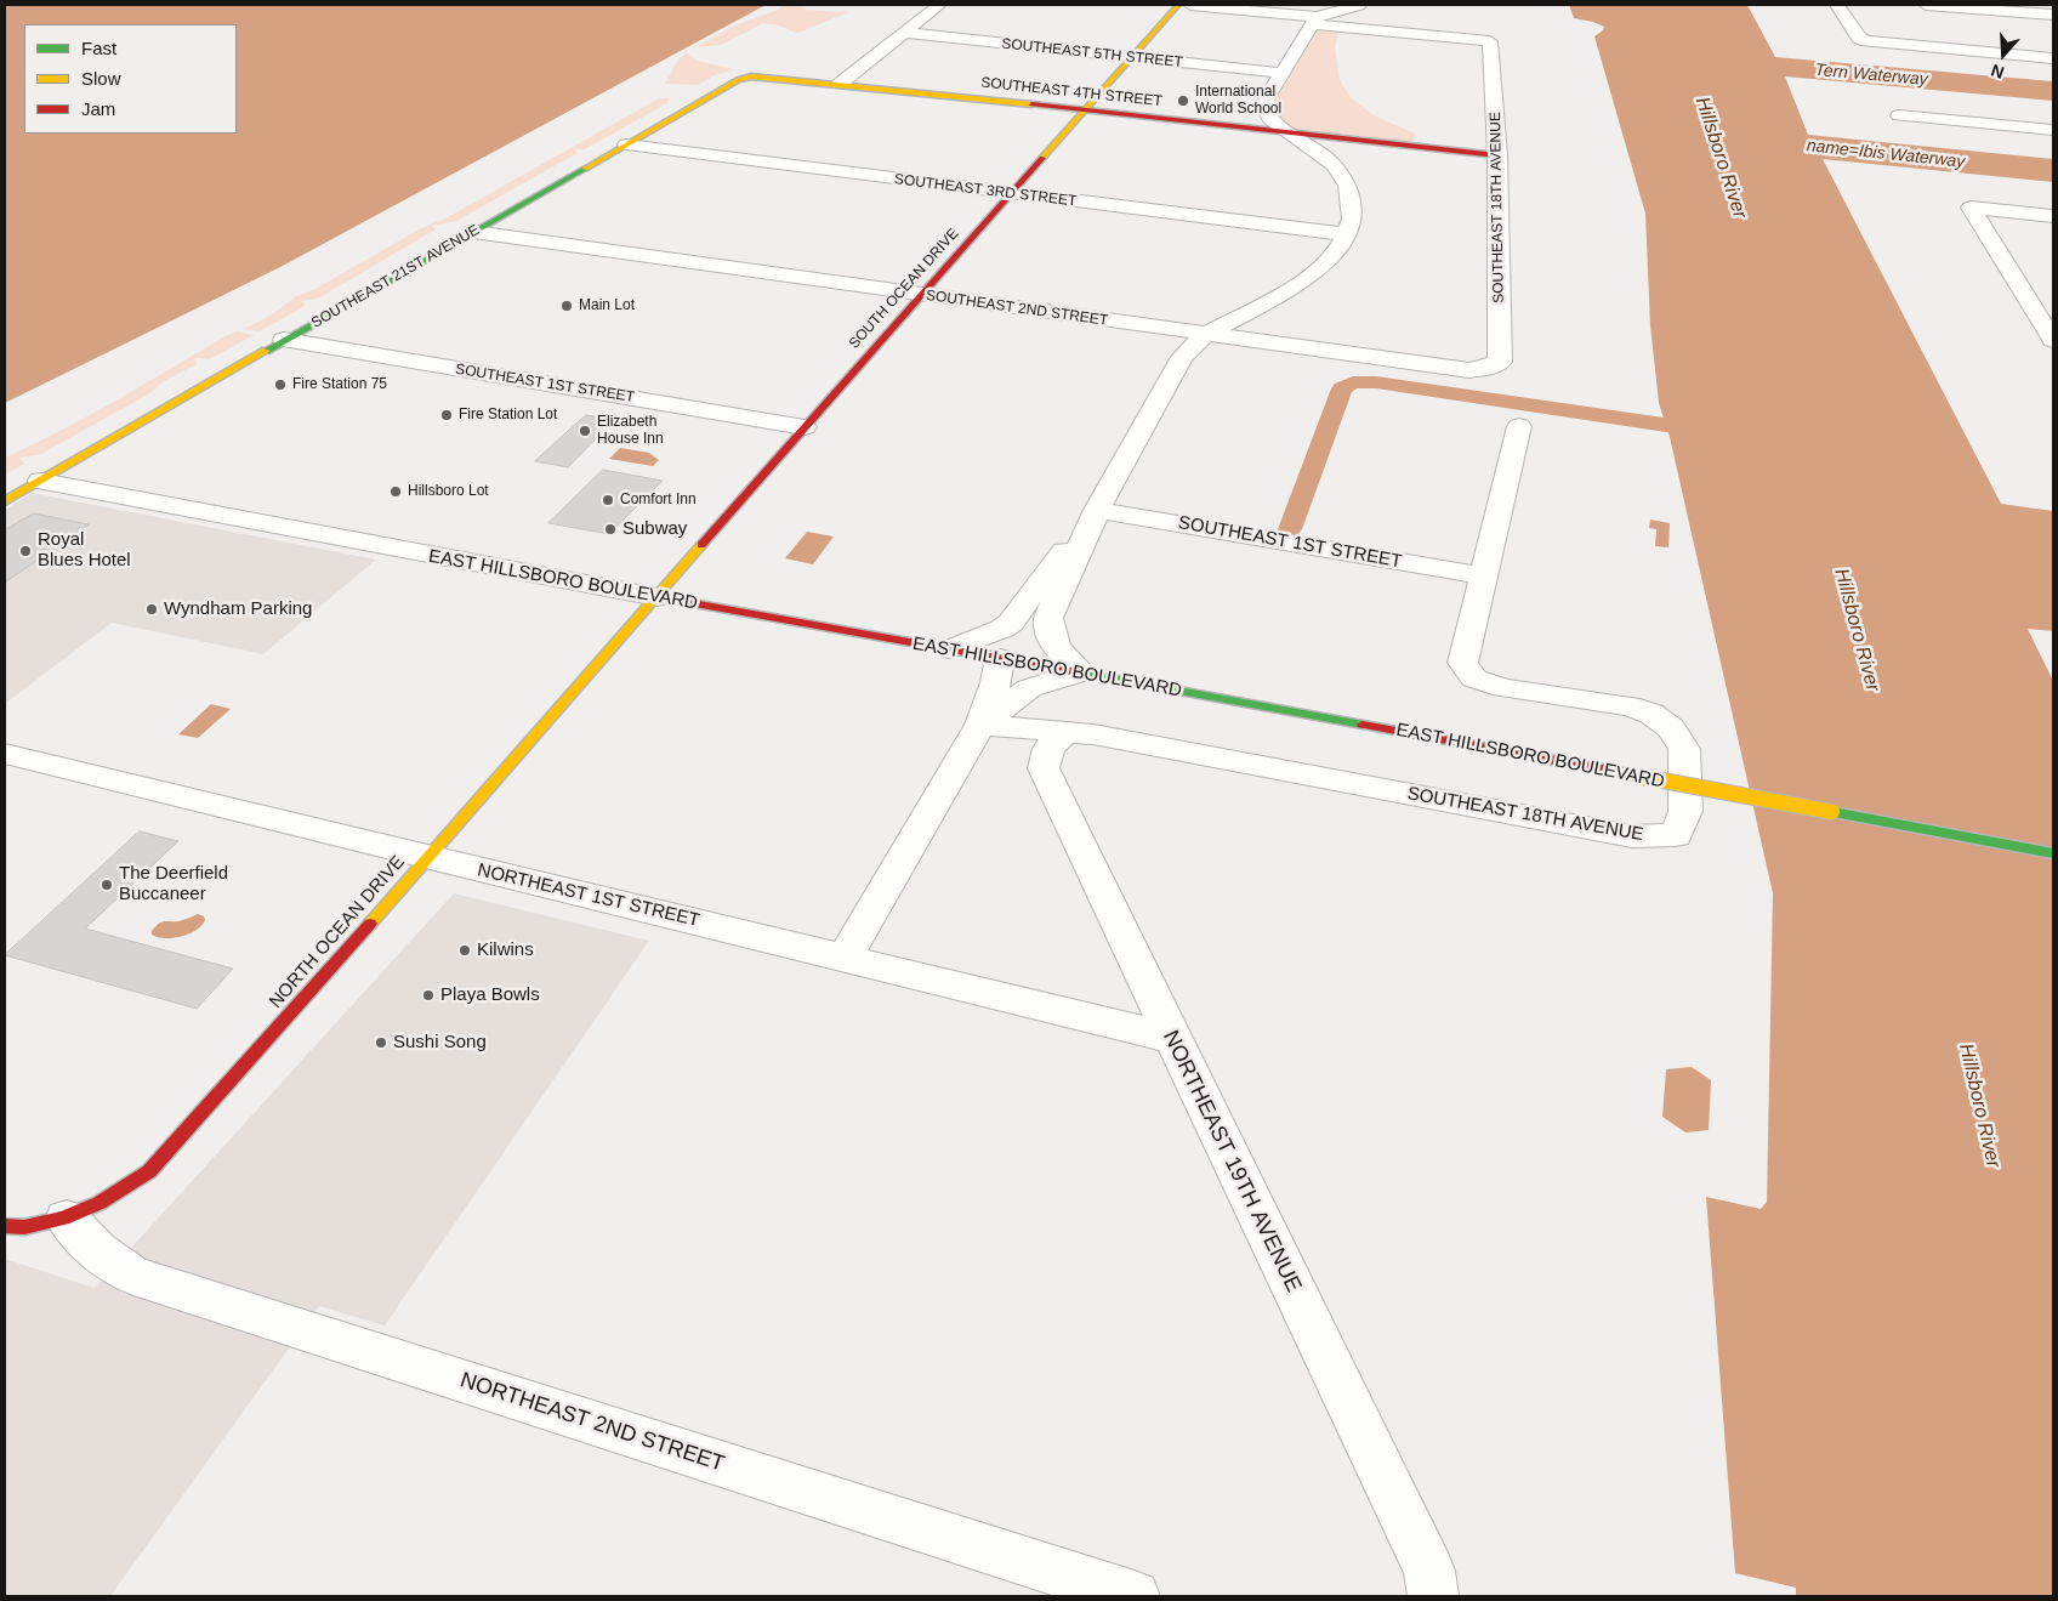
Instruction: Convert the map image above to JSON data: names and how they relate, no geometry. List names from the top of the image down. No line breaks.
{"streets":{"main road":["SOUTHEAST 4TH STREET","SOUTHEAST 21ST AVENUE","SOUTH OCEAN DRIVE","EAST HILLSBORO BOULEVARD","NORTH OCEAN DRIVE"],"street":["SOUTHEAST 5TH STREET","SOUTHEAST 3RD STREET","SOUTHEAST 18TH AVENUE","SOUTHEAST 2ND STREET","SOUTHEAST 1ST STREET","NORTHEAST 1ST STREET","NORTHEAST 19TH AVENUE","NORTHEAST 2ND STREET"]},"crossings":[["SOUTHEAST 5TH STREET","SOUTH OCEAN DRIVE"],["SOUTHEAST 4TH STREET","SOUTHEAST 18TH AVENUE"],["SOUTHEAST 4TH STREET","SOUTHEAST 21ST AVENUE"],["SOUTHEAST 4TH STREET","SOUTH OCEAN DRIVE"],["SOUTHEAST 3RD STREET","SOUTHEAST 21ST AVENUE"],["SOUTHEAST 3RD STREET","SOUTH OCEAN DRIVE"],["SOUTHEAST 18TH AVENUE","SOUTHEAST 2ND STREET"],["SOUTHEAST 18TH AVENUE","SOUTHEAST 1ST STREET"],["SOUTHEAST 18TH AVENUE","NORTHEAST 19TH AVENUE"],["SOUTHEAST 21ST AVENUE","SOUTHEAST 2ND STREET"],["SOUTHEAST 21ST AVENUE","SOUTHEAST 1ST STREET"],["SOUTHEAST 21ST AVENUE","EAST HILLSBORO BOULEVARD"],["SOUTH OCEAN DRIVE","SOUTHEAST 2ND STREET"],["SOUTH OCEAN DRIVE","SOUTHEAST 1ST STREET"],["SOUTH OCEAN DRIVE","EAST HILLSBORO BOULEVARD"],["SOUTH OCEAN DRIVE","NORTH OCEAN DRIVE"],["EAST HILLSBORO BOULEVARD","NORTH OCEAN DRIVE"],["NORTHEAST 1ST STREET","NORTH OCEAN DRIVE"],["NORTHEAST 1ST STREET","NORTHEAST 19TH AVENUE"],["NORTH OCEAN DRIVE","NORTHEAST 2ND STREET"]],"water":["Tern Waterway","name=Ibis Waterway","Hillsboro River"],"places":["International World School","Main Lot","Fire Station 75","Fire Station Lot","Elizabeth House Inn","Hillsboro Lot","Comfort Inn","Subway","Royal Blues Hotel","Wyndham Parking","The Deerfield Buccaneer","Kilwins","Playa Bowls","Sushi Song"],"legend":["Fast","Slow","Jam"],"north":"bottom"}
